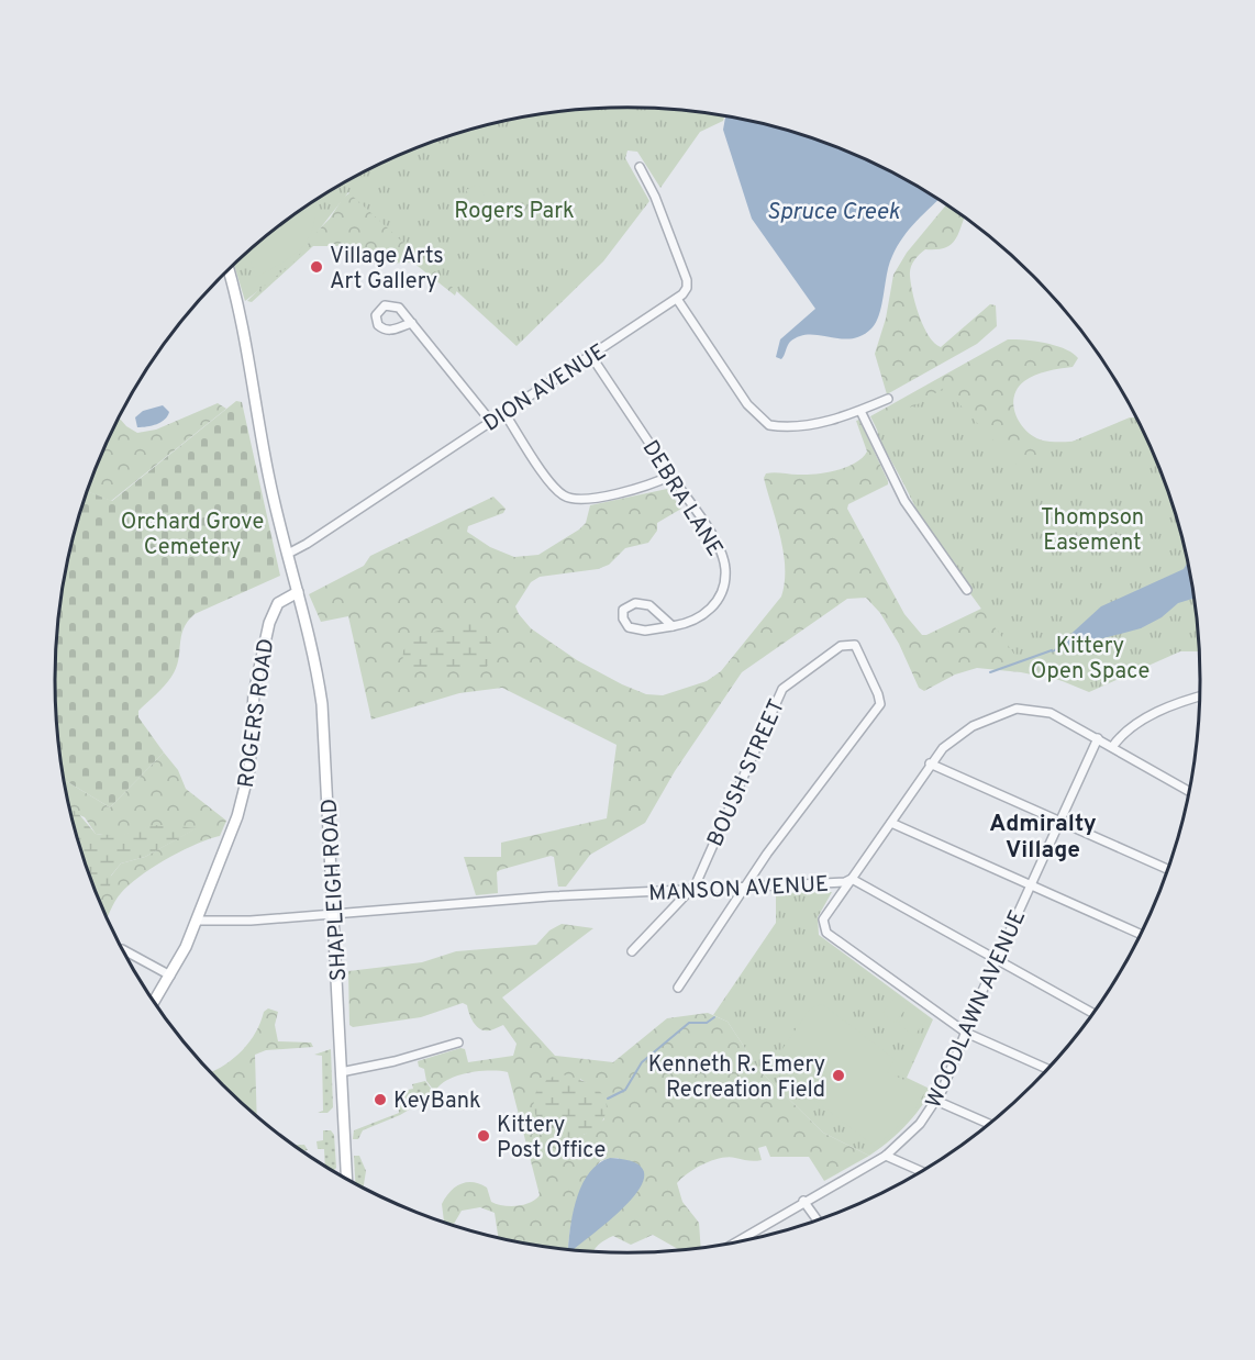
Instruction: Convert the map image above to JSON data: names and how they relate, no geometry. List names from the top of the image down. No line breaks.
{"streets":{"main road":["ROGERS ROAD","SHAPLEIGH ROAD"],"street":["DION AVENUE","DEBRA LANE","BOUSH STREET","MANSON AVENUE","WOODLAWN AVENUE"]},"crossings":[["DION AVENUE","DEBRA LANE"],["ROGERS ROAD","MANSON AVENUE"],["ROGERS ROAD","SHAPLEIGH ROAD"],["BOUSH STREET","MANSON AVENUE"],["MANSON AVENUE","SHAPLEIGH ROAD"],["MANSON AVENUE","WOODLAWN AVENUE"]],"districts":["Admiralty Village"],"water":["Spruce Creek"],"parks":["Rogers Park","Thompson Easement","Orchard Grove Cemetery","Kittery Open Space"],"places":["Village Arts Art Gallery","Kenneth R. Emery Recreation Field","KeyBank","Kittery Post Office"]}
